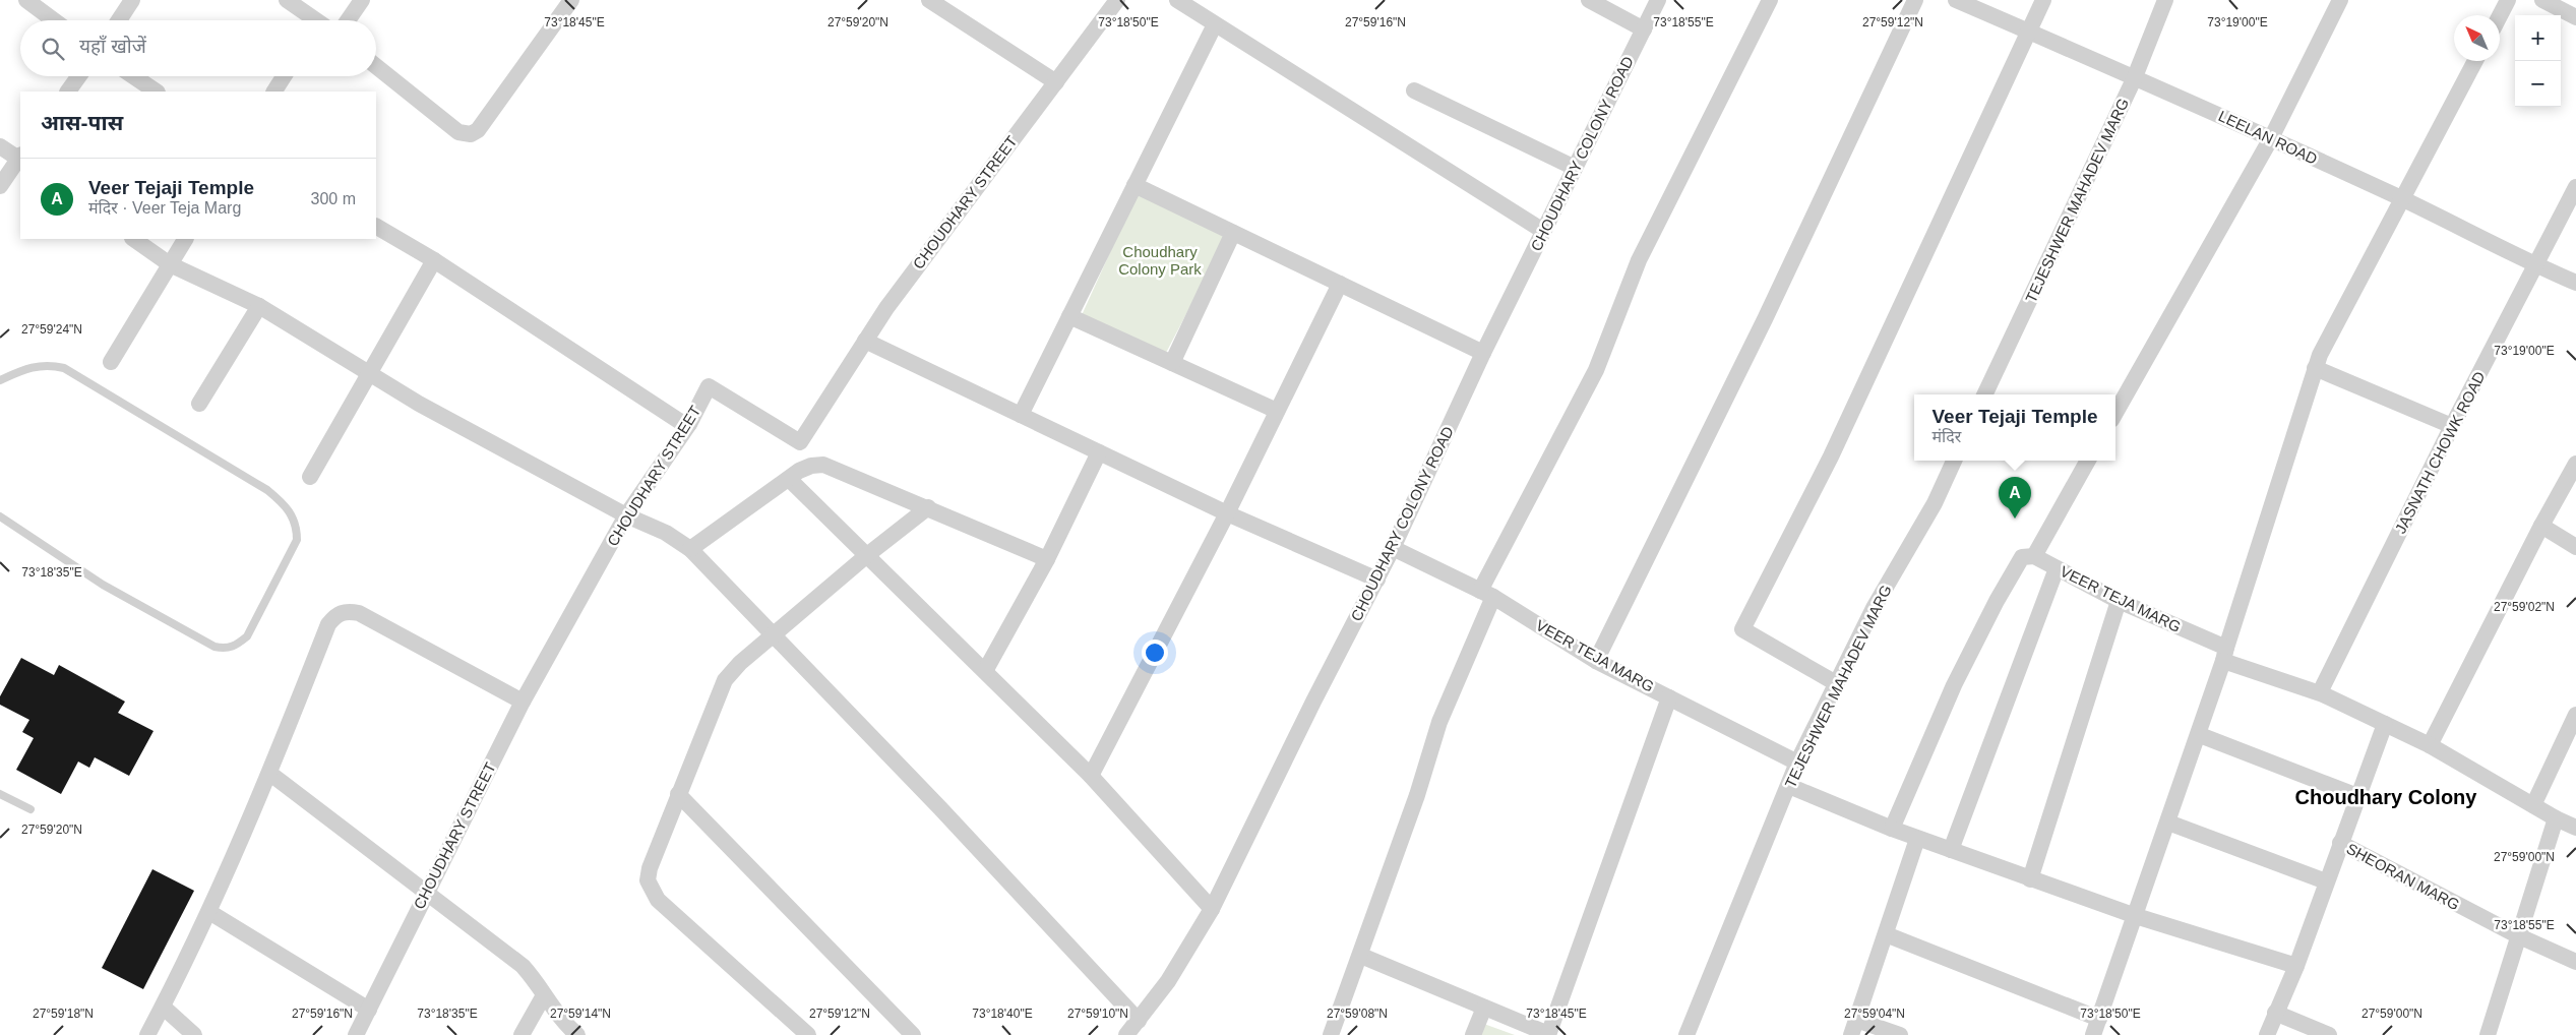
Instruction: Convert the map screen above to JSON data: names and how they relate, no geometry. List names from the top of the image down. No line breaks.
{"streets":{"street":["LEELAN ROAD","CHOUDHARY COLONY ROAD","TEJESHWER MAHADEV MARG","CHOUDHARY STREET","JASNATH CHOWK ROAD","VEER TEJA MARG","SHEORAN MARG"]},"crossings":[["LEELAN ROAD","TEJESHWER MAHADEV MARG"],["LEELAN ROAD","JASNATH CHOWK ROAD"],["CHOUDHARY COLONY ROAD","VEER TEJA MARG"],["TEJESHWER MAHADEV MARG","VEER TEJA MARG"],["JASNATH CHOWK ROAD","VEER TEJA MARG"]],"districts":["Choudhary Colony"],"parks":["Choudhary Colony Park"],"north":"top left","page":{"map_buttons":["+","−"],"search":"यहाँ खोजें","heading":"आस-पास","list":[{"mark":"A","name":"Veer Tejaji Temple","note":"मंदिर · Veer Teja Marg","value":"300 m"}],"popup":["Veer Tejaji Temple","मंदिर"],"pins":"A"},"coordinates":["27°59'20\"N","27°59'16\"N","27°59'12\"N","73°18'45\"E","73°18'50\"E","73°18'55\"E","73°19'00\"E","27°59'24\"N","73°18'35\"E","27°59'02\"N","27°59'00\"N","73°18'40\"E","27°59'18\"N","27°59'14\"N","27°59'10\"N","27°59'08\"N","27°59'04\"N"]}
